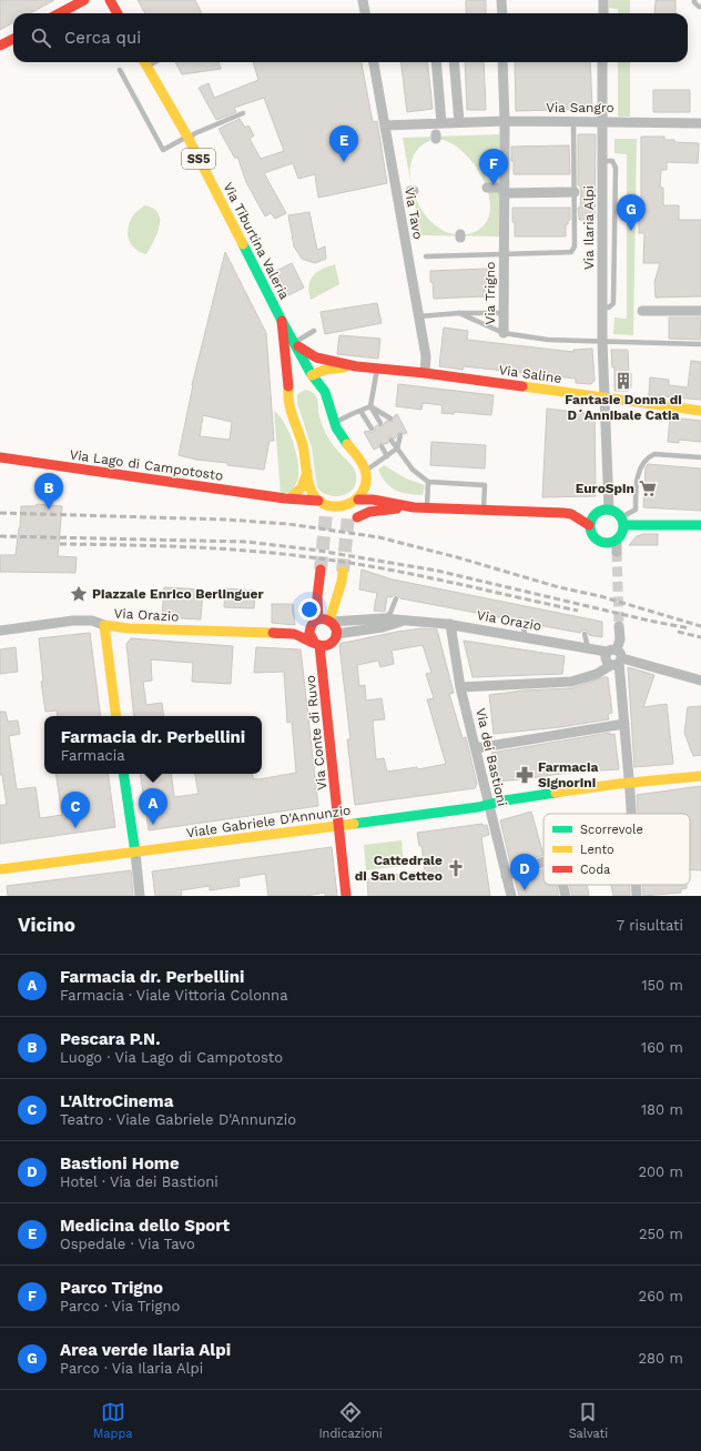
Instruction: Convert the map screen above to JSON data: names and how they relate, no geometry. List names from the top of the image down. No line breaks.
{"streets":{"main road":["SS5","Via Tiburtina Valeria","Via Saline","Via Lago di Campotosto","Via Orazio","Via Conte di Ruvo","Viale Gabriele D'Annunzio"],"street":["Via Sangro","Via Tavo","Via Ilaria Alpi","Via Trigno","Via dei Bastioni"]},"crossings":[["Via Sangro","Via Tavo"],["Via Sangro","Via Ilaria Alpi"],["Via Sangro","Via Trigno"],["SS5","Via Tiburtina Valeria"],["SS5","Via Saline"],["SS5","Via Lago di Campotosto"],["Via Tavo","Via Saline"],["Via Ilaria Alpi","Via Saline"],["Via Tiburtina Valeria","Via Saline"],["Via Orazio","Via Conte di Ruvo"],["Via Orazio","Via dei Bastioni"],["Via Conte di Ruvo","Viale Gabriele D'Annunzio"],["Via dei Bastioni","Viale Gabriele D'Annunzio"]],"places":{"building":["Fantasie Donna di D´Annibale Catia"],"supermarket":["EuroSpin"],"place":["Piazzale Enrico Berlinguer"],"pharmacy":["Farmacia Signorini"],"church":["Cattedrale di San Cetteo"]},"legend":["Scorrevole","Lento","Coda"],"page":{"search":"Cerca qui","pins":["E","F","G","B","A","C","D"],"popup":["Farmacia dr. Perbellini","Farmacia"],"heading":["Vicino","7 risultati"],"list":[{"mark":"A","name":"Farmacia dr. Perbellini","note":"Farmacia · Viale Vittoria Colonna","value":"150 m"},{"mark":"B","name":"Pescara P.N.","note":"Luogo · Via Lago di Campotosto","value":"160 m"},{"mark":"C","name":"L'AltroCinema","note":"Teatro · Viale Gabriele D'Annunzio","value":"180 m"},{"mark":"D","name":"Bastioni Home","note":"Hotel · Via dei Bastioni","value":"200 m"},{"mark":"E","name":"Medicina dello Sport","note":"Ospedale · Via Tavo","value":"250 m"},{"mark":"F","name":"Parco Trigno","note":"Parco · Via Trigno","value":"260 m"},{"mark":"G","name":"Area verde Ilaria Alpi","note":"Parco · Via Ilaria Alpi","value":"280 m"}],"nav":["Mappa","Indicazioni","Salvati"]}}
